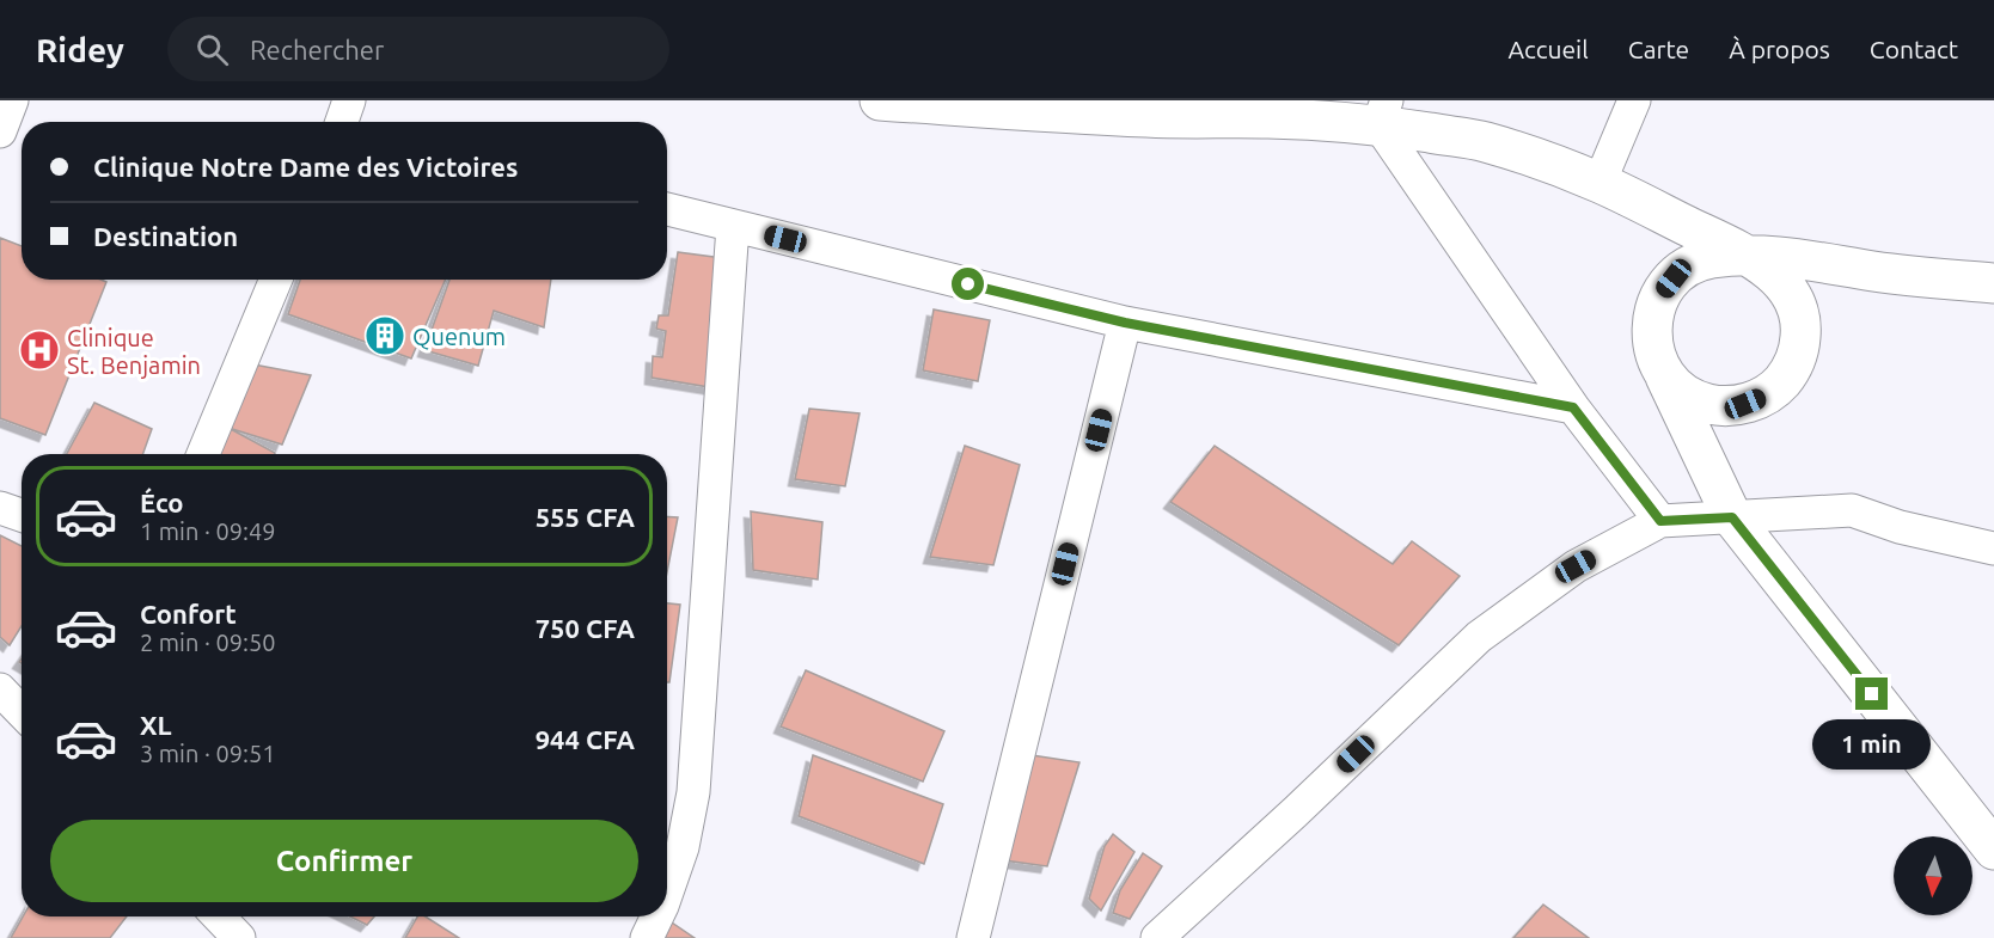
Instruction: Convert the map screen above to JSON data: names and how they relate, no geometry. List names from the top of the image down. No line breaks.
{"places":{"building":["Quenum"],"hospital":["Clinique St. Benjamin"]},"north":"bottom","page":{"header":"Ridey","search":"Rechercher","nav":["Accueil","Carte","À propos","Contact"],"banner":["Clinique Notre Dame des Victoires","Destination"],"list":[{"name":"Éco","note":"1 min · 09:49","value":"555 CFA"},{"name":"Confort","note":"2 min · 09:50","value":"750 CFA"},{"name":"XL","note":"3 min · 09:51","value":"944 CFA"}],"bubble":"1 min","buttons":"Confirmer"}}
